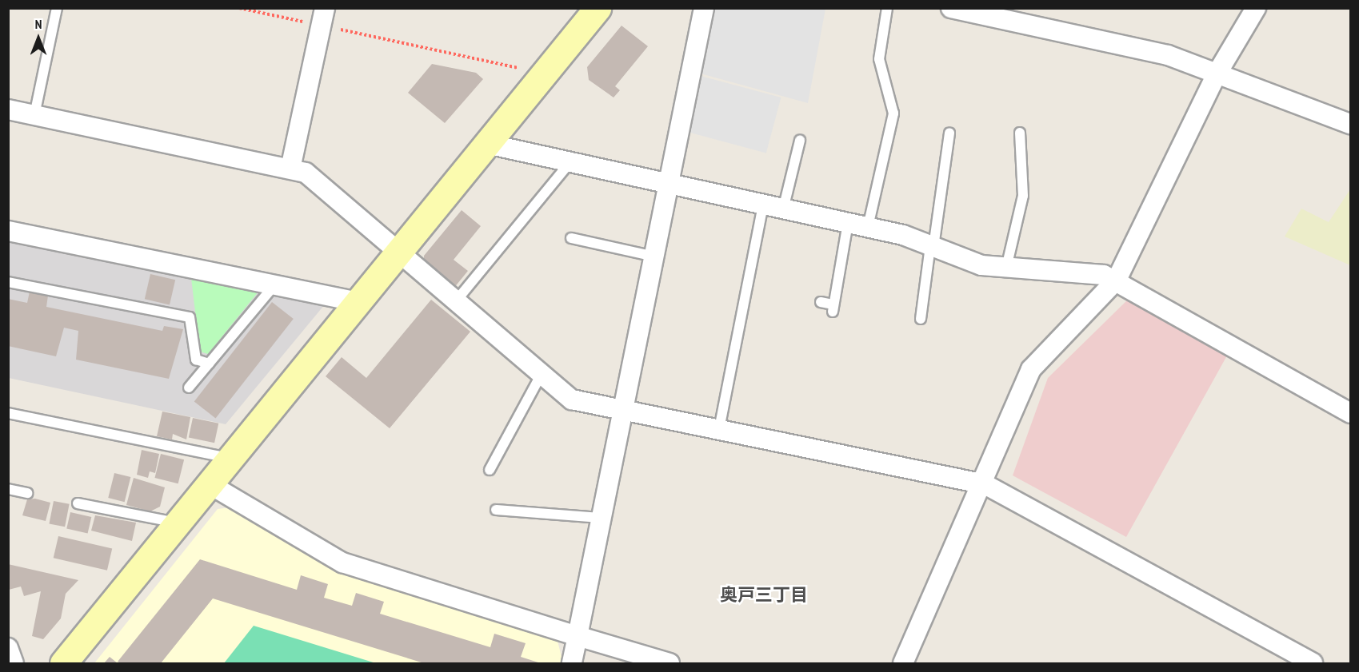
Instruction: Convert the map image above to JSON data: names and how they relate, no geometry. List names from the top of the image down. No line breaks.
{"districts":["奥戸三丁目"],"north":"top"}
